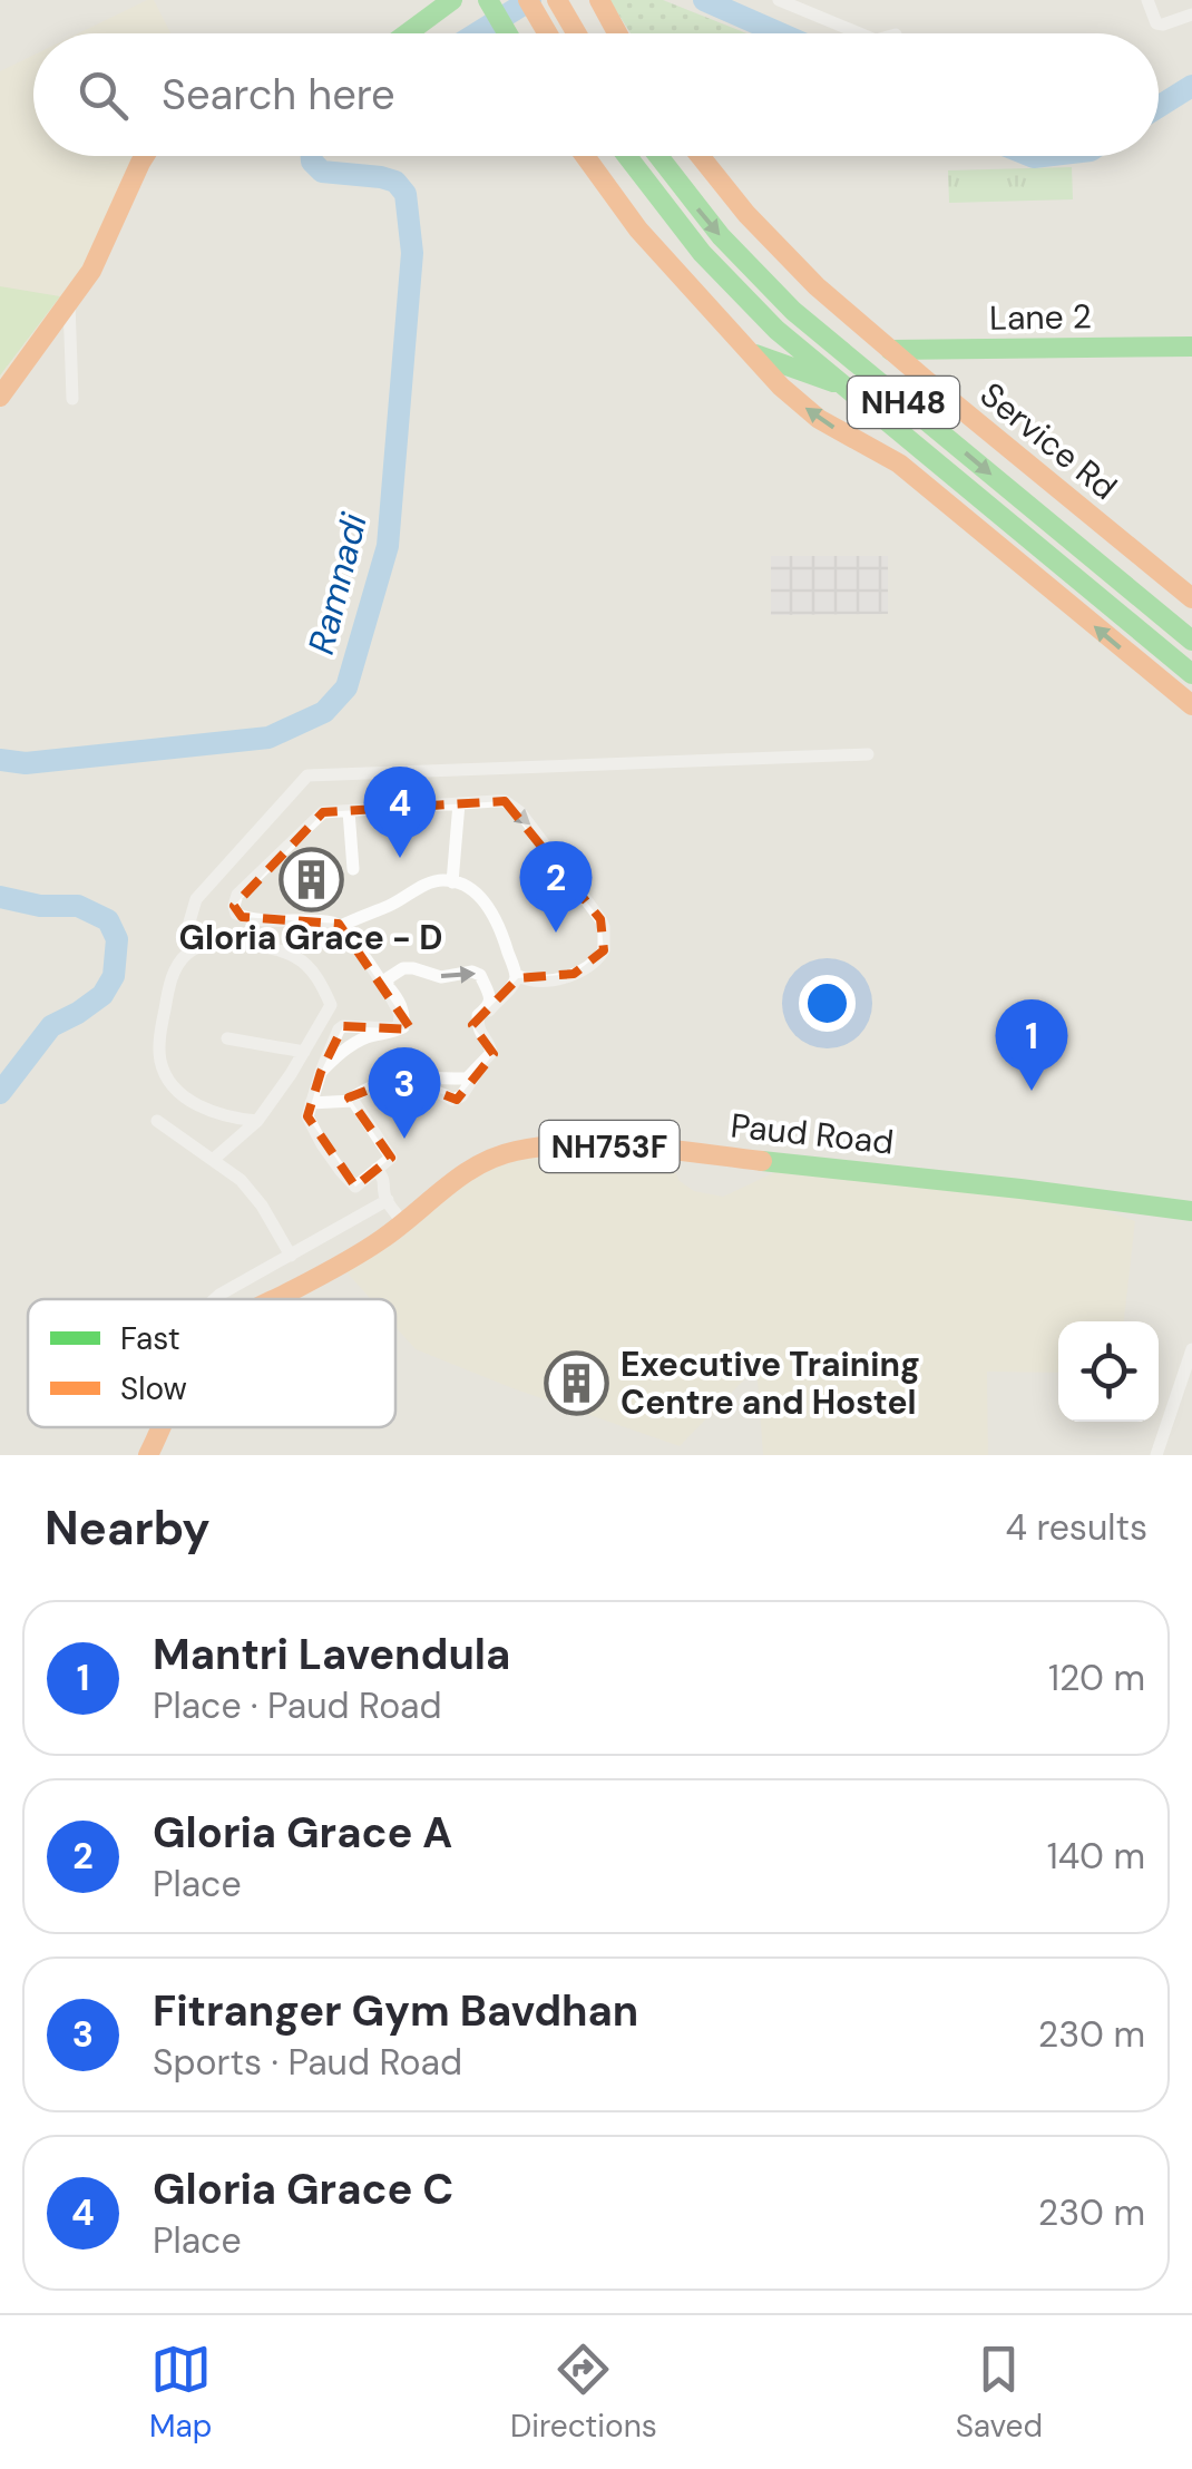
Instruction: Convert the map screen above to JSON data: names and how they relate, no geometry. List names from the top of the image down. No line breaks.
{"streets":{"main road":["Lane 2","NH48","Service Rd","Paud Road","NH753F"]},"crossings":[["Lane 2","Service Rd"]],"water":["Ramnadi"],"places":{"building":["Gloria Grace - D","Executive Training Centre and Hostel"]},"legend":["Fast","Slow"],"page":{"search":"Search here","pins":["4","2","1","3"],"heading":["Nearby","4 results"],"list":[{"mark":"1","name":"Mantri Lavendula","note":"Place · Paud Road","value":"120 m"},{"mark":"2","name":"Gloria Grace A","note":"Place","value":"140 m"},{"mark":"3","name":"Fitranger Gym Bavdhan","note":"Sports · Paud Road","value":"230 m"},{"mark":"4","name":"Gloria Grace C","note":"Place","value":"230 m"}],"nav":["Map","Directions","Saved"]}}
